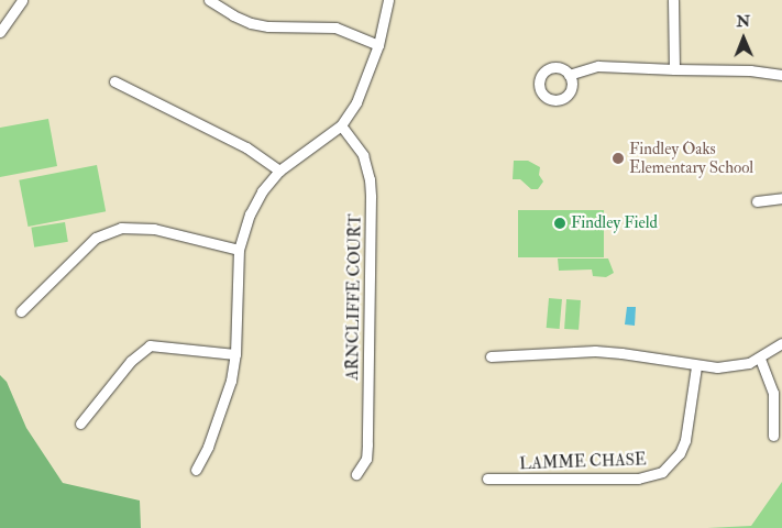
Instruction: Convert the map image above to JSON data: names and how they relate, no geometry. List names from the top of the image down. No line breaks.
{"streets":{"street":["ARNCLIFFE COURT","LAMME CHASE"]},"places":["Findley Oaks Elementary School","Findley Field"],"north":"top"}
